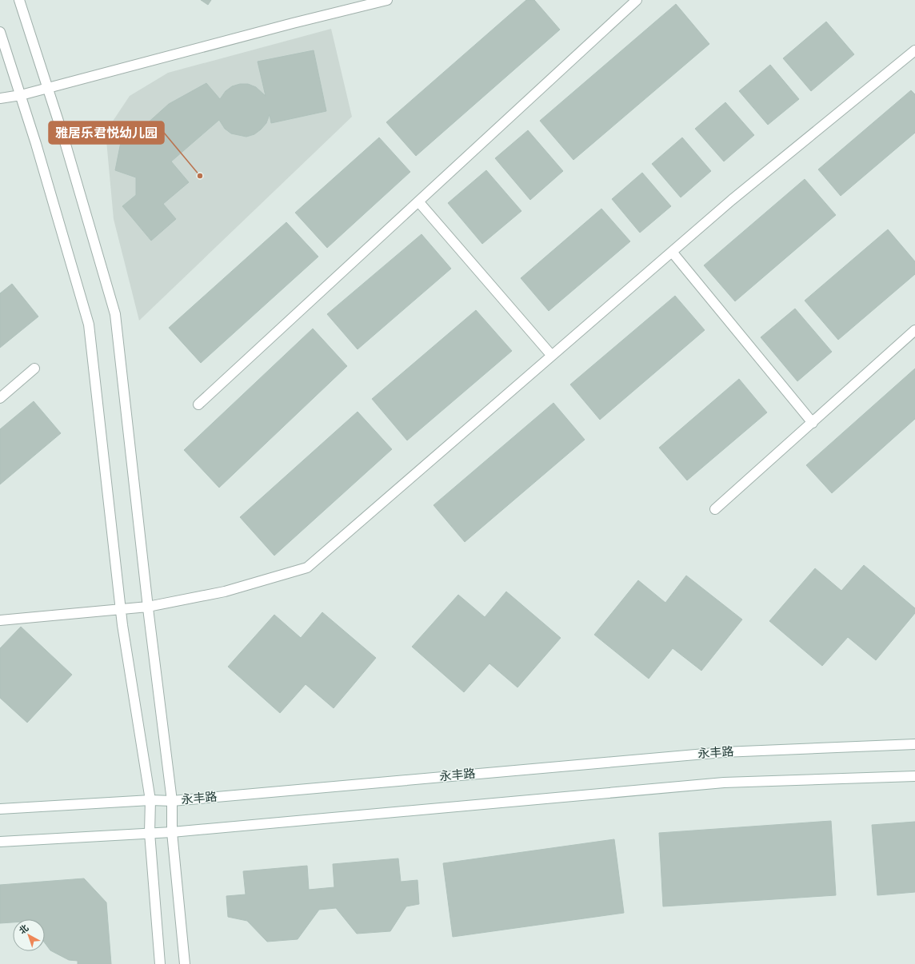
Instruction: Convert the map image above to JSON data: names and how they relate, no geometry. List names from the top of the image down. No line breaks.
{"streets":{"street":["永丰路"]},"places":["雅居乐君悦幼儿园"],"north":"top left"}
